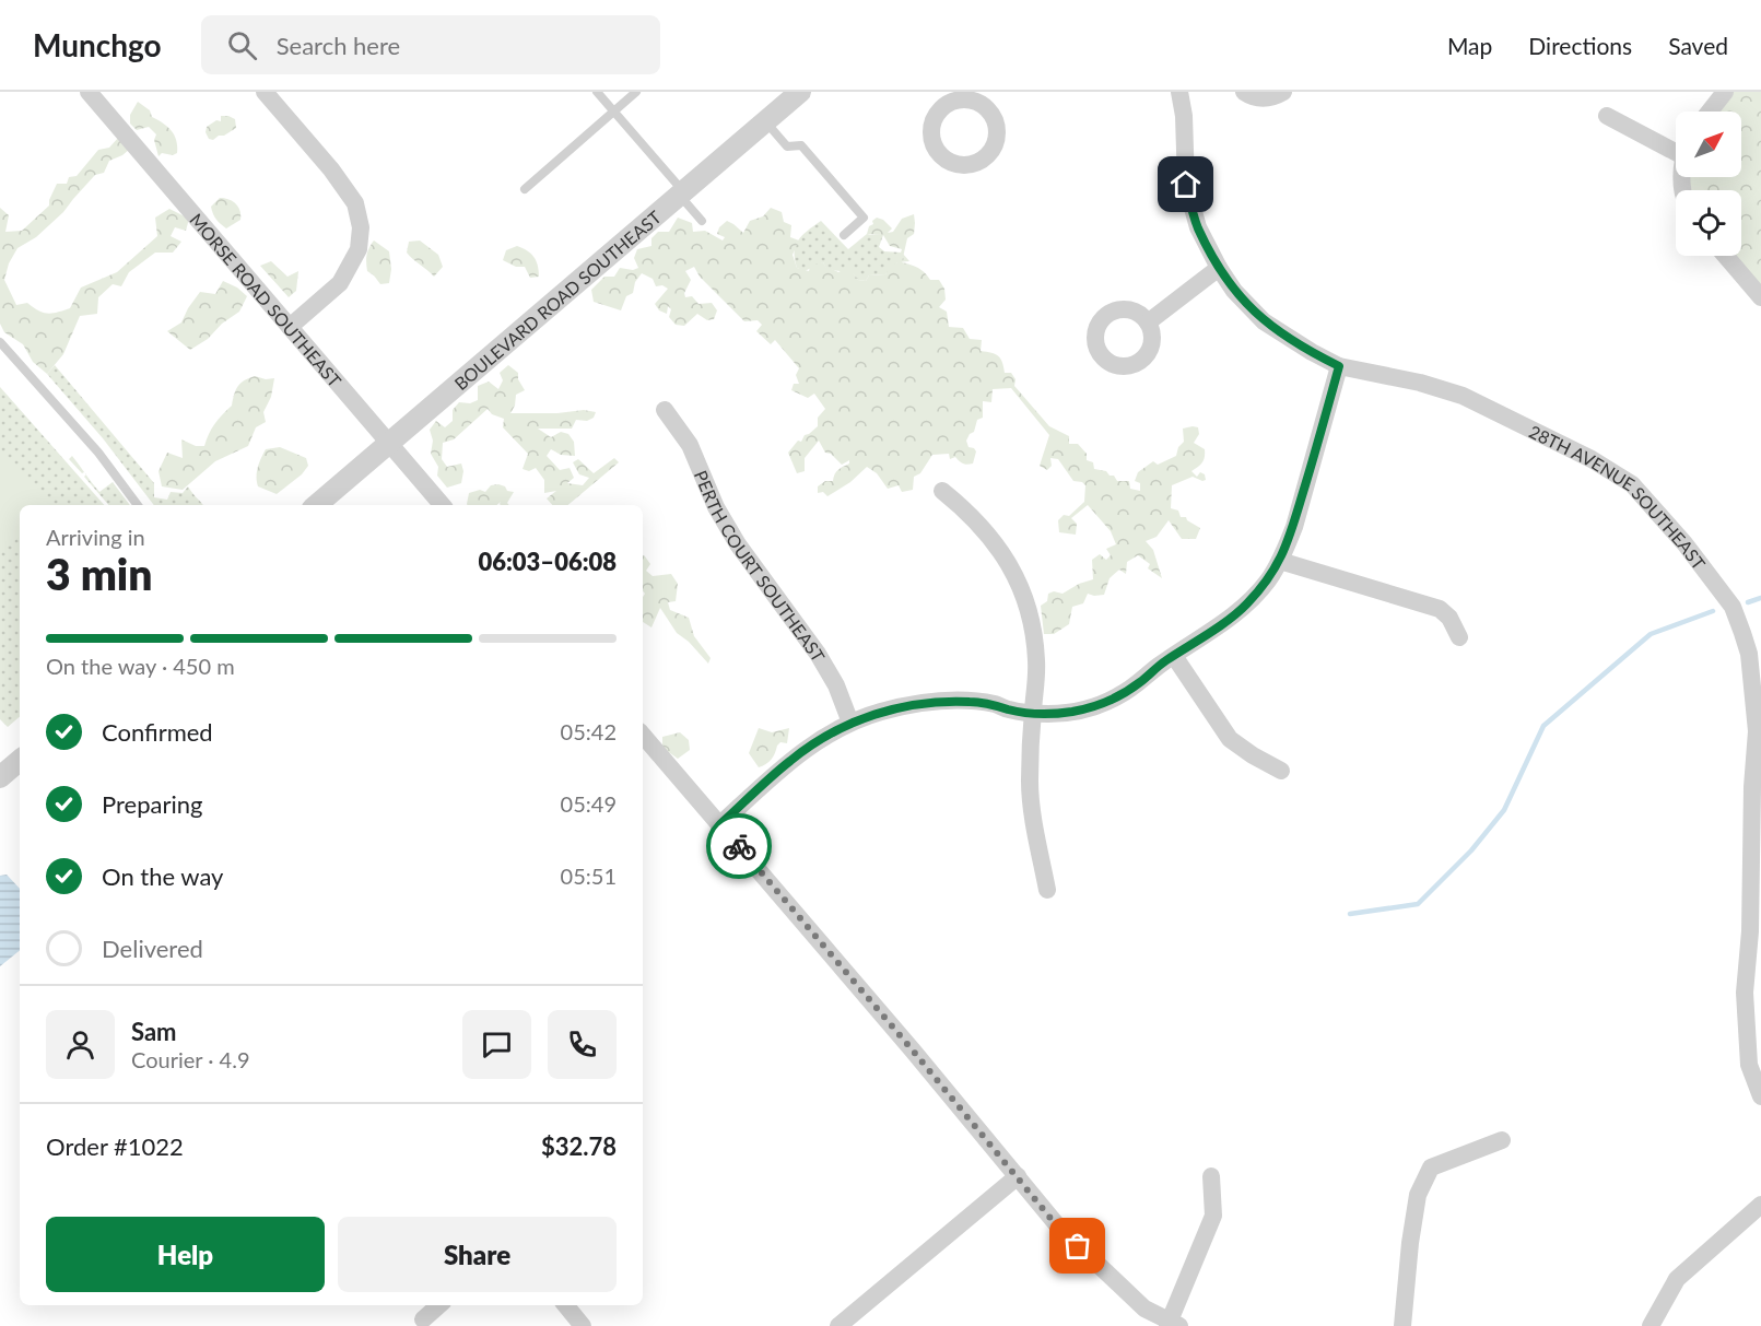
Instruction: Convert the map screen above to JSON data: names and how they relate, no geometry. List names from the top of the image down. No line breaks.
{"streets":{"street":["MORSE ROAD SOUTHEAST","BOULEVARD ROAD SOUTHEAST","28TH AVENUE SOUTHEAST","PERTH COURT SOUTHEAST"]},"crossings":[["MORSE ROAD SOUTHEAST","BOULEVARD ROAD SOUTHEAST"]],"north":"top right","page":{"header":"Munchgo","search":"Search here","nav":["Map","Directions","Saved"],"heading":["3 min","Arriving in","06:03–06:08"],"panel":["Sam","Courier · 4.9","Order #1022","$32.78"],"bar":"On the way · 450 m","list":[["Confirmed","05:42"],["Preparing","05:49"],["On the way","05:51"],"Delivered"],"buttons":["Help","Share"]}}
